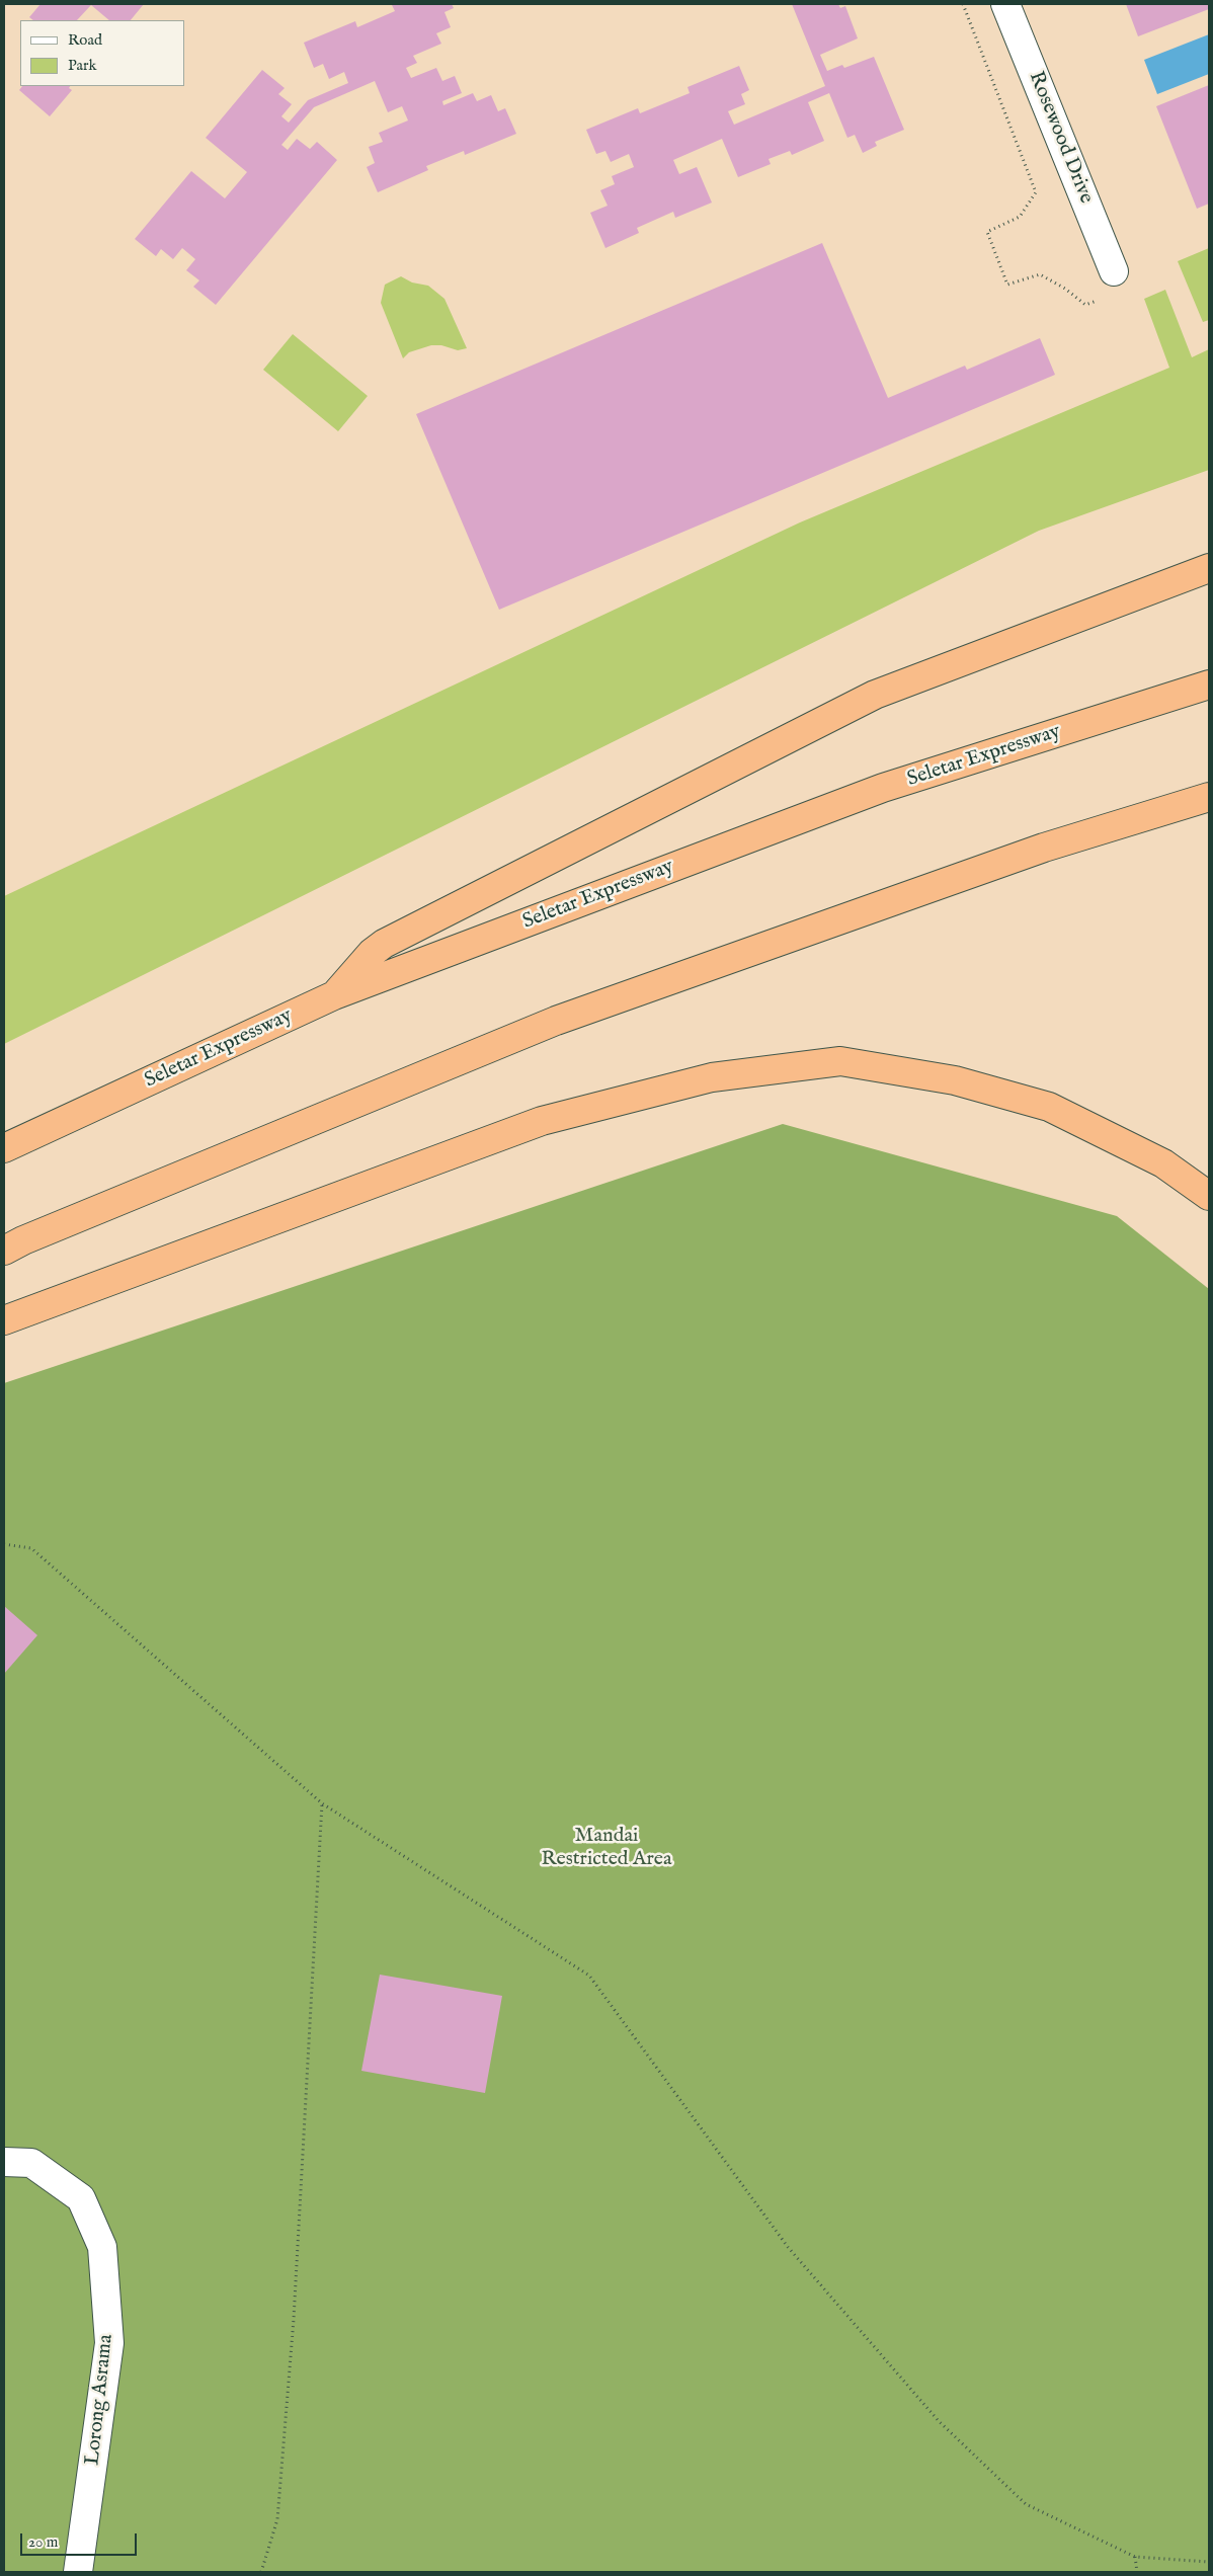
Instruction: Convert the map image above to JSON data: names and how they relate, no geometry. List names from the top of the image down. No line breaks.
{"streets":{"highway":["Seletar Expressway"],"street":["Rosewood Drive","Lorong Asrama"]},"parks":["Mandai Restricted Area"],"legend":["Road","Park"],"scale_bar":"20 m"}
